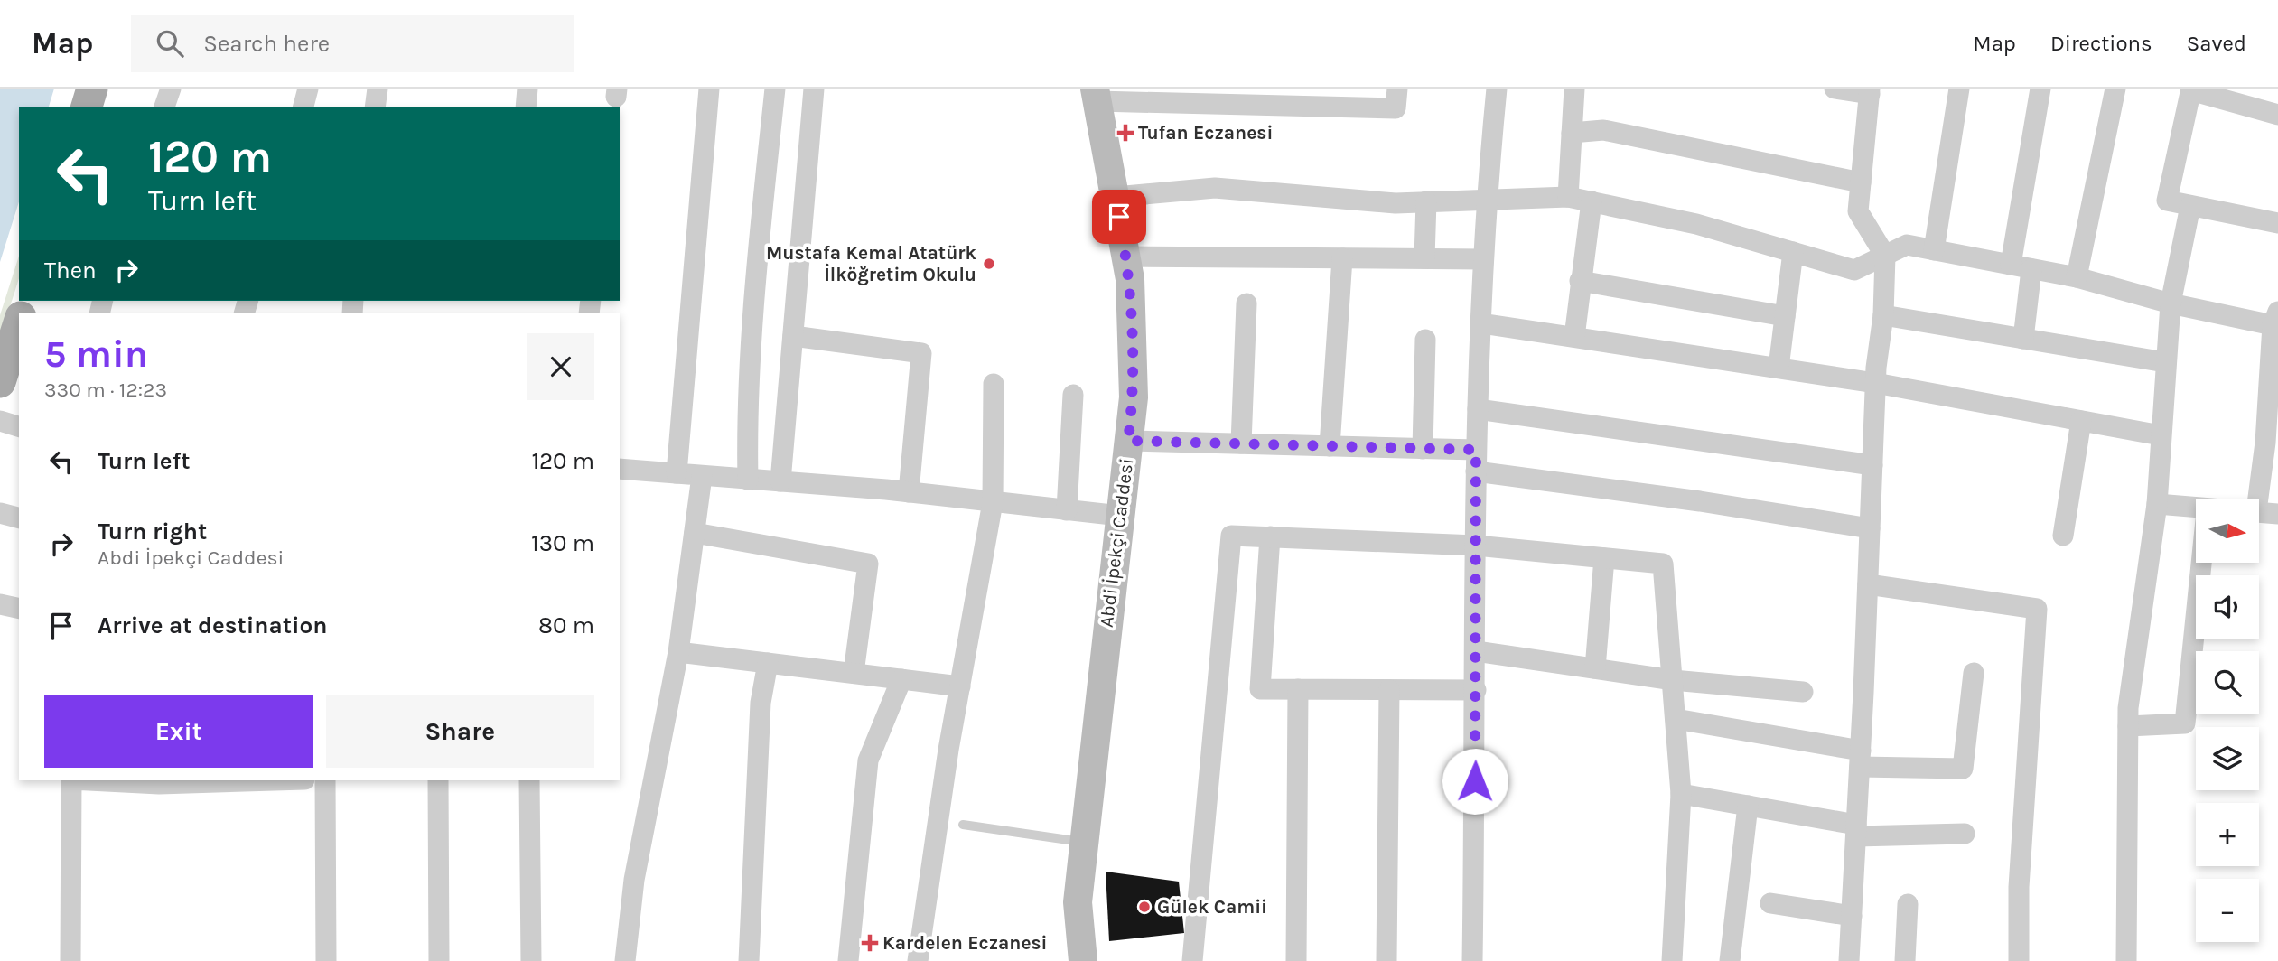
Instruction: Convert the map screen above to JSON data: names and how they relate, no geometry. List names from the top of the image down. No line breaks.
{"streets":{"main road":["Abdi İpekçi Caddesi"]},"places":{"health":["Tufan Eczanesi","Kardelen Eczanesi"],"other":["Mustafa Kemal Atatürk İlköğretim Okulu","Gülek Camii"]},"north":"right","page":{"header":"Map","search":"Search here","nav":["Map","Directions","Saved"],"turn":["120 m","Turn left"],"then":"Then","heading":["5 min","330 m · 12:23"],"list":[{"name":"Turn left","value":"120 m"},{"name":"Turn right","note":"Abdi İpekçi Caddesi","value":"130 m"},{"name":"Arrive at destination","value":"80 m"}],"map_buttons":["+","−"],"buttons":["Exit","Share"]}}
